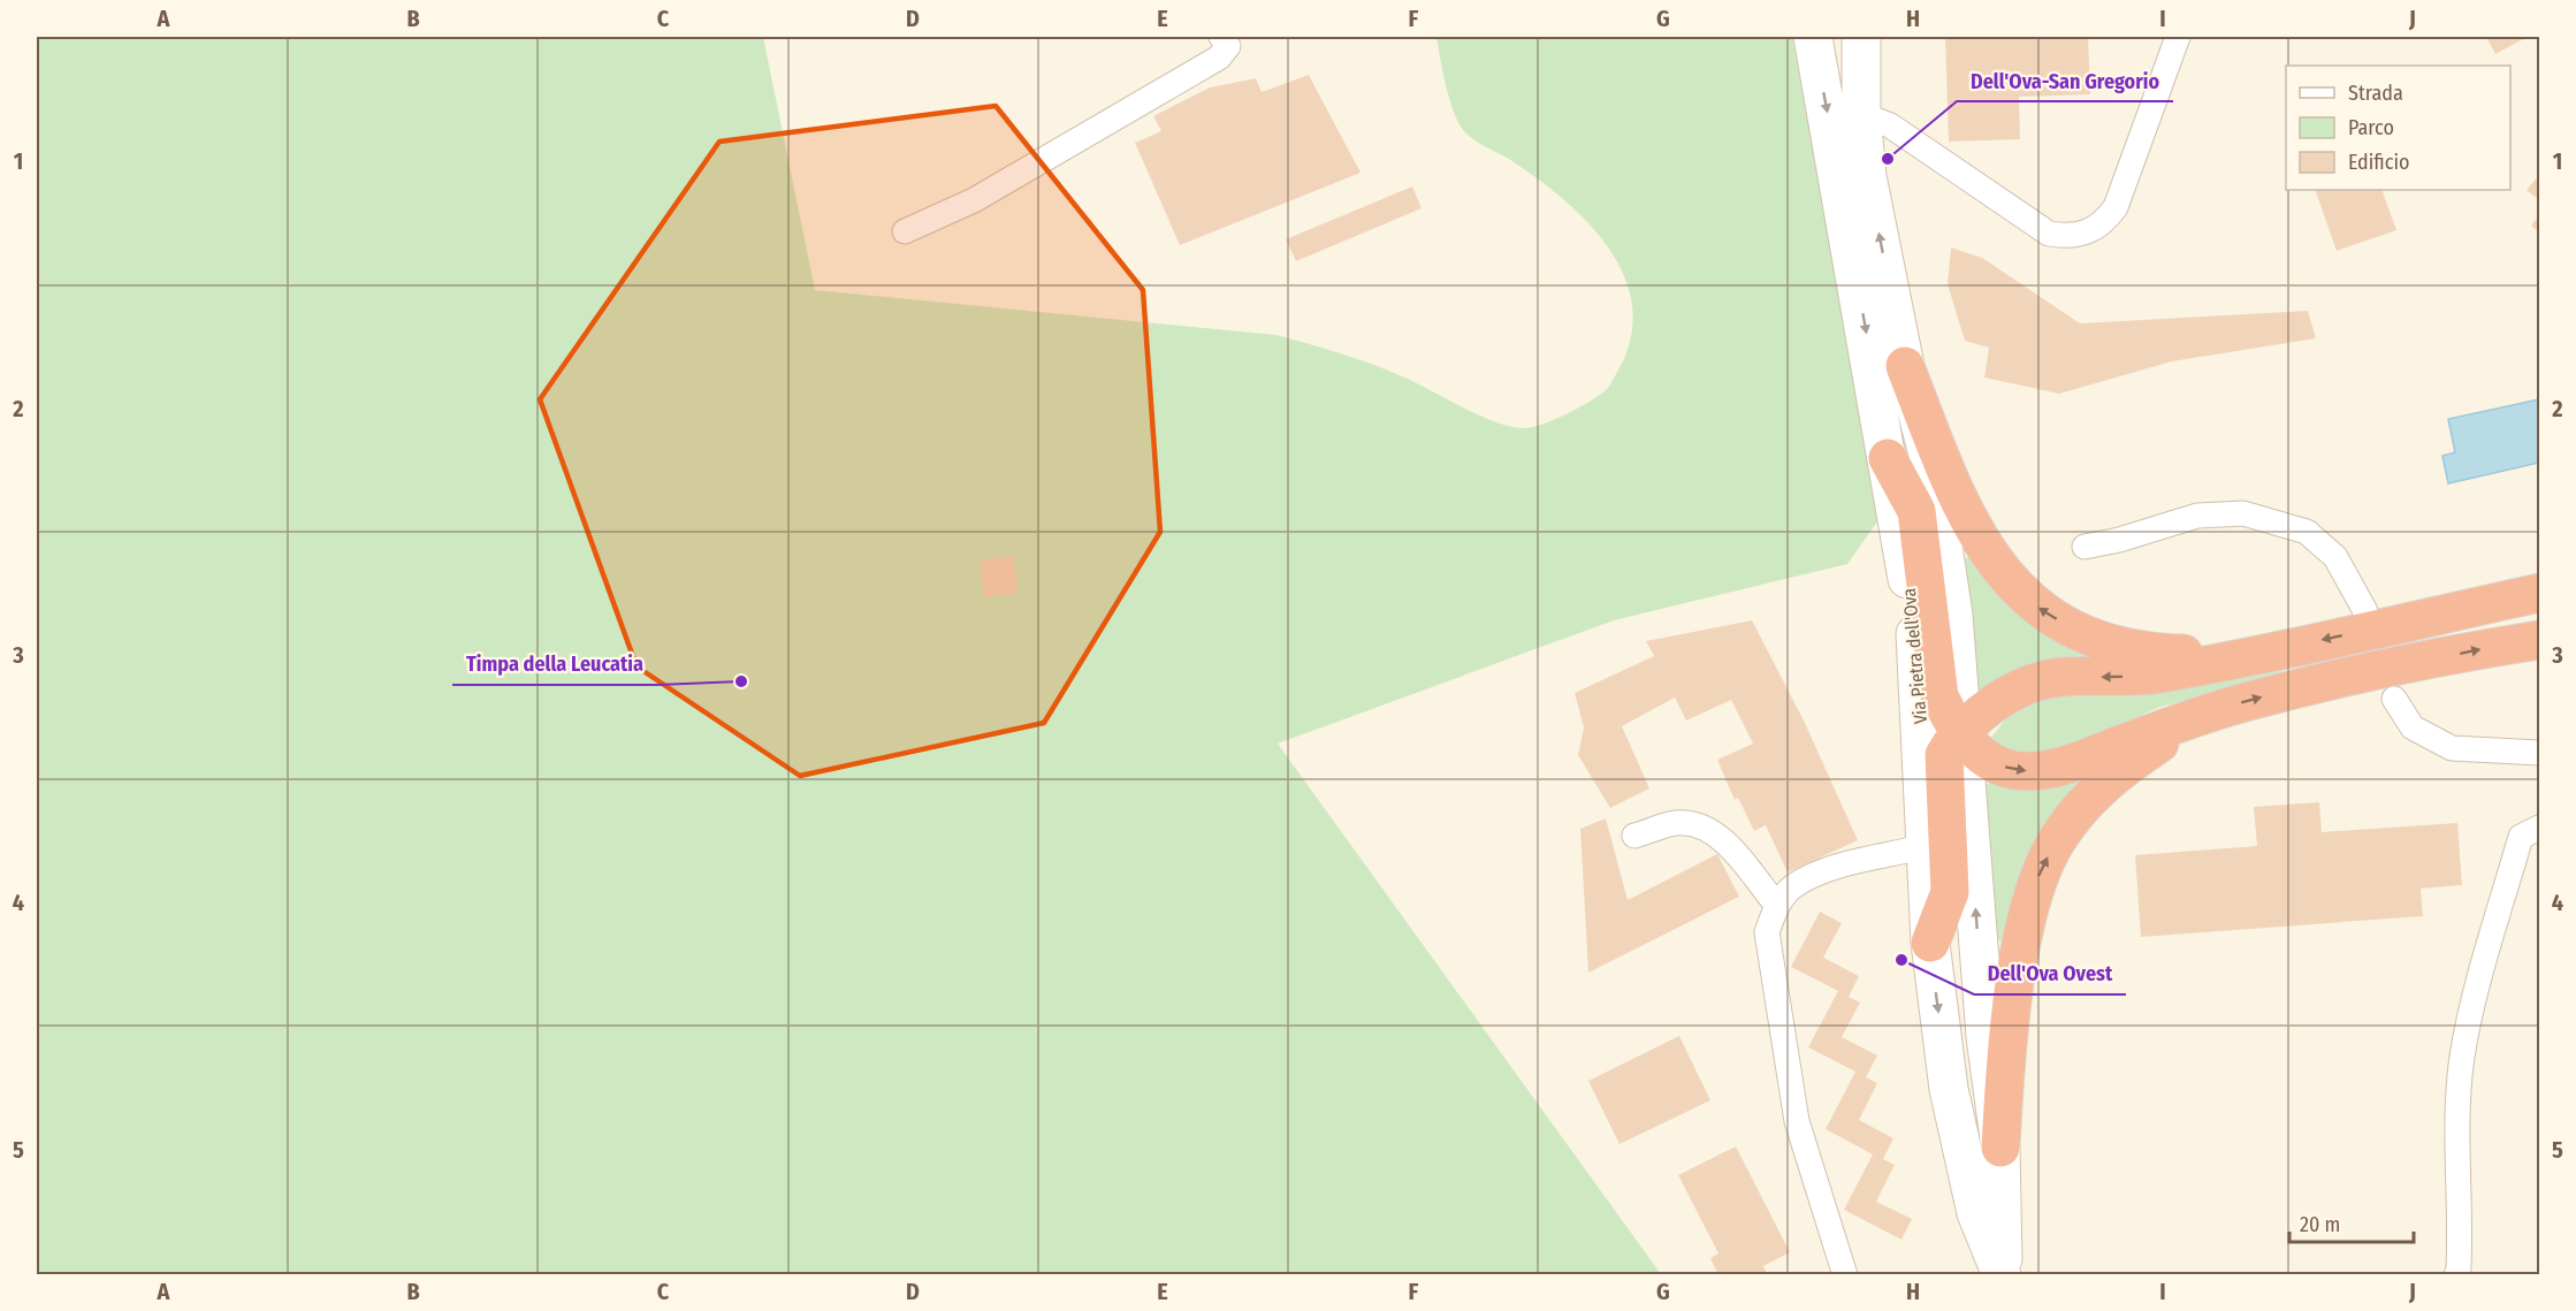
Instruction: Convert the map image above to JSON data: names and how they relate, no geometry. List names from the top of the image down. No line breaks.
{"streets":{"main road":["Via Pietra dell'Ova"]},"places":["Dell'Ova-San Gregorio","Timpa della Leucatia","Dell'Ova Ovest"],"legend":["Strada","Parco","Edificio"],"scale_bar":"20 m","grid":{"columns":["A","B","C","D","E","F","G","H","I","J"],"rows":["1","2","3","4","5"]}}
